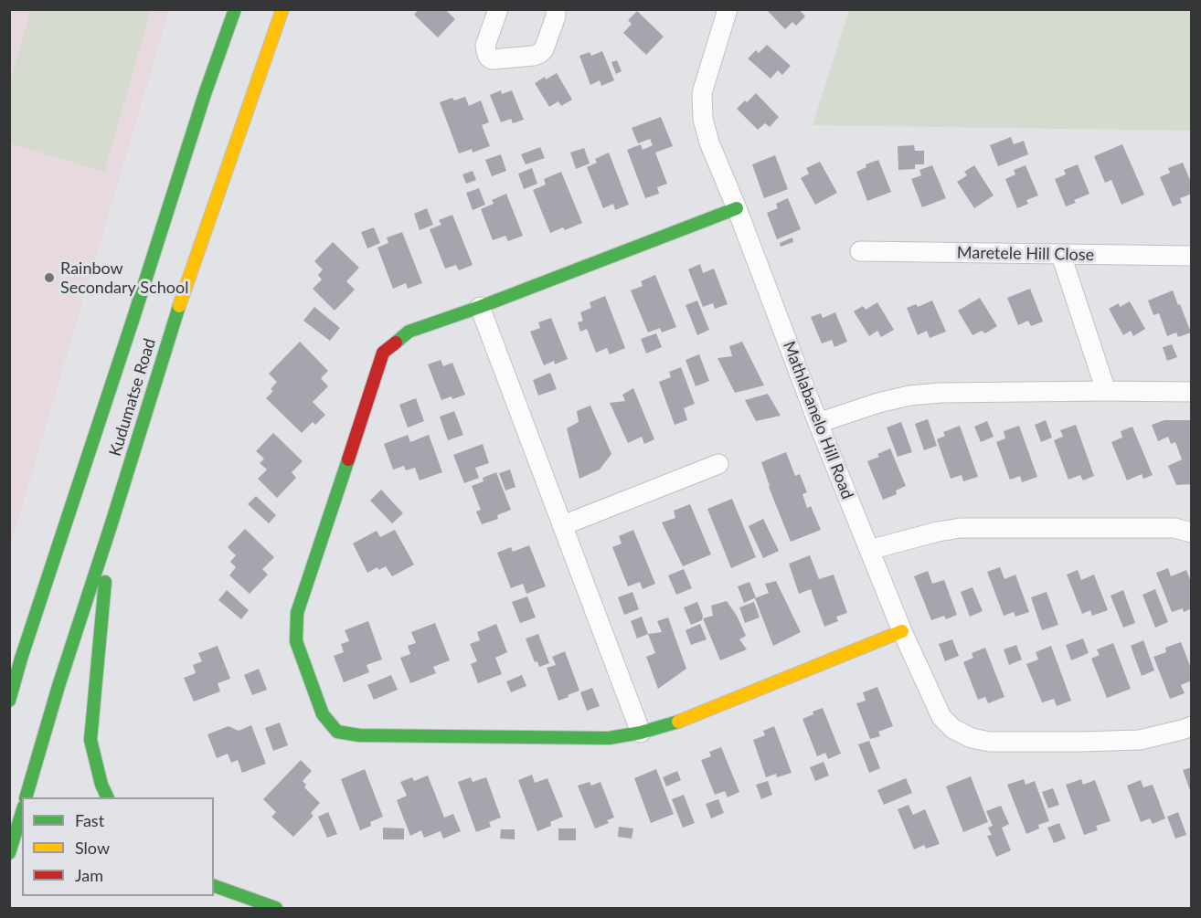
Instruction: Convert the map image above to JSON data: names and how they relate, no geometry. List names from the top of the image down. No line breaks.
{"streets":{"main road":["Kudumatse Road"],"street":["Maretele Hill Close","Mathlabanelo Hill Road"]},"places":["Rainbow Secondary School"],"legend":["Fast","Slow","Jam"]}
